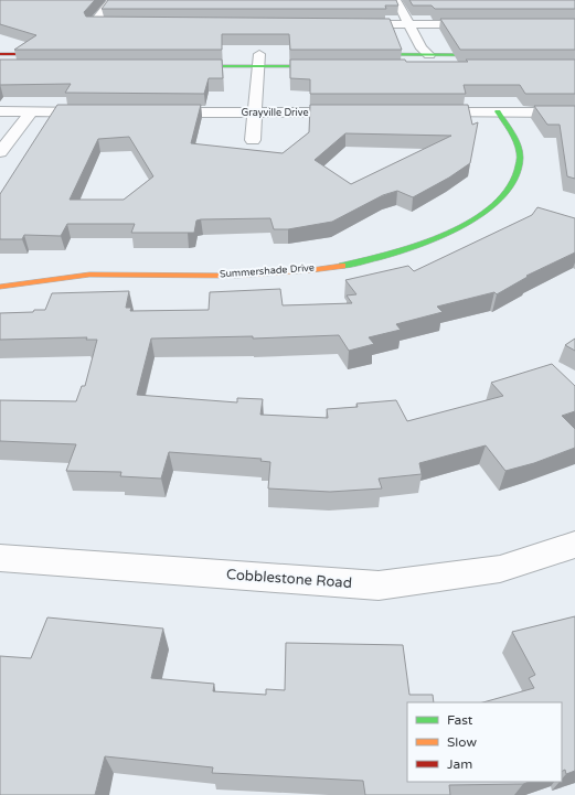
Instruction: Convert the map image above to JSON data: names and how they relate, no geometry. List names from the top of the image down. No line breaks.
{"streets":{"street":["Grayville Drive","Summershade Drive","Cobblestone Road"]},"legend":["Fast","Slow","Jam"]}
